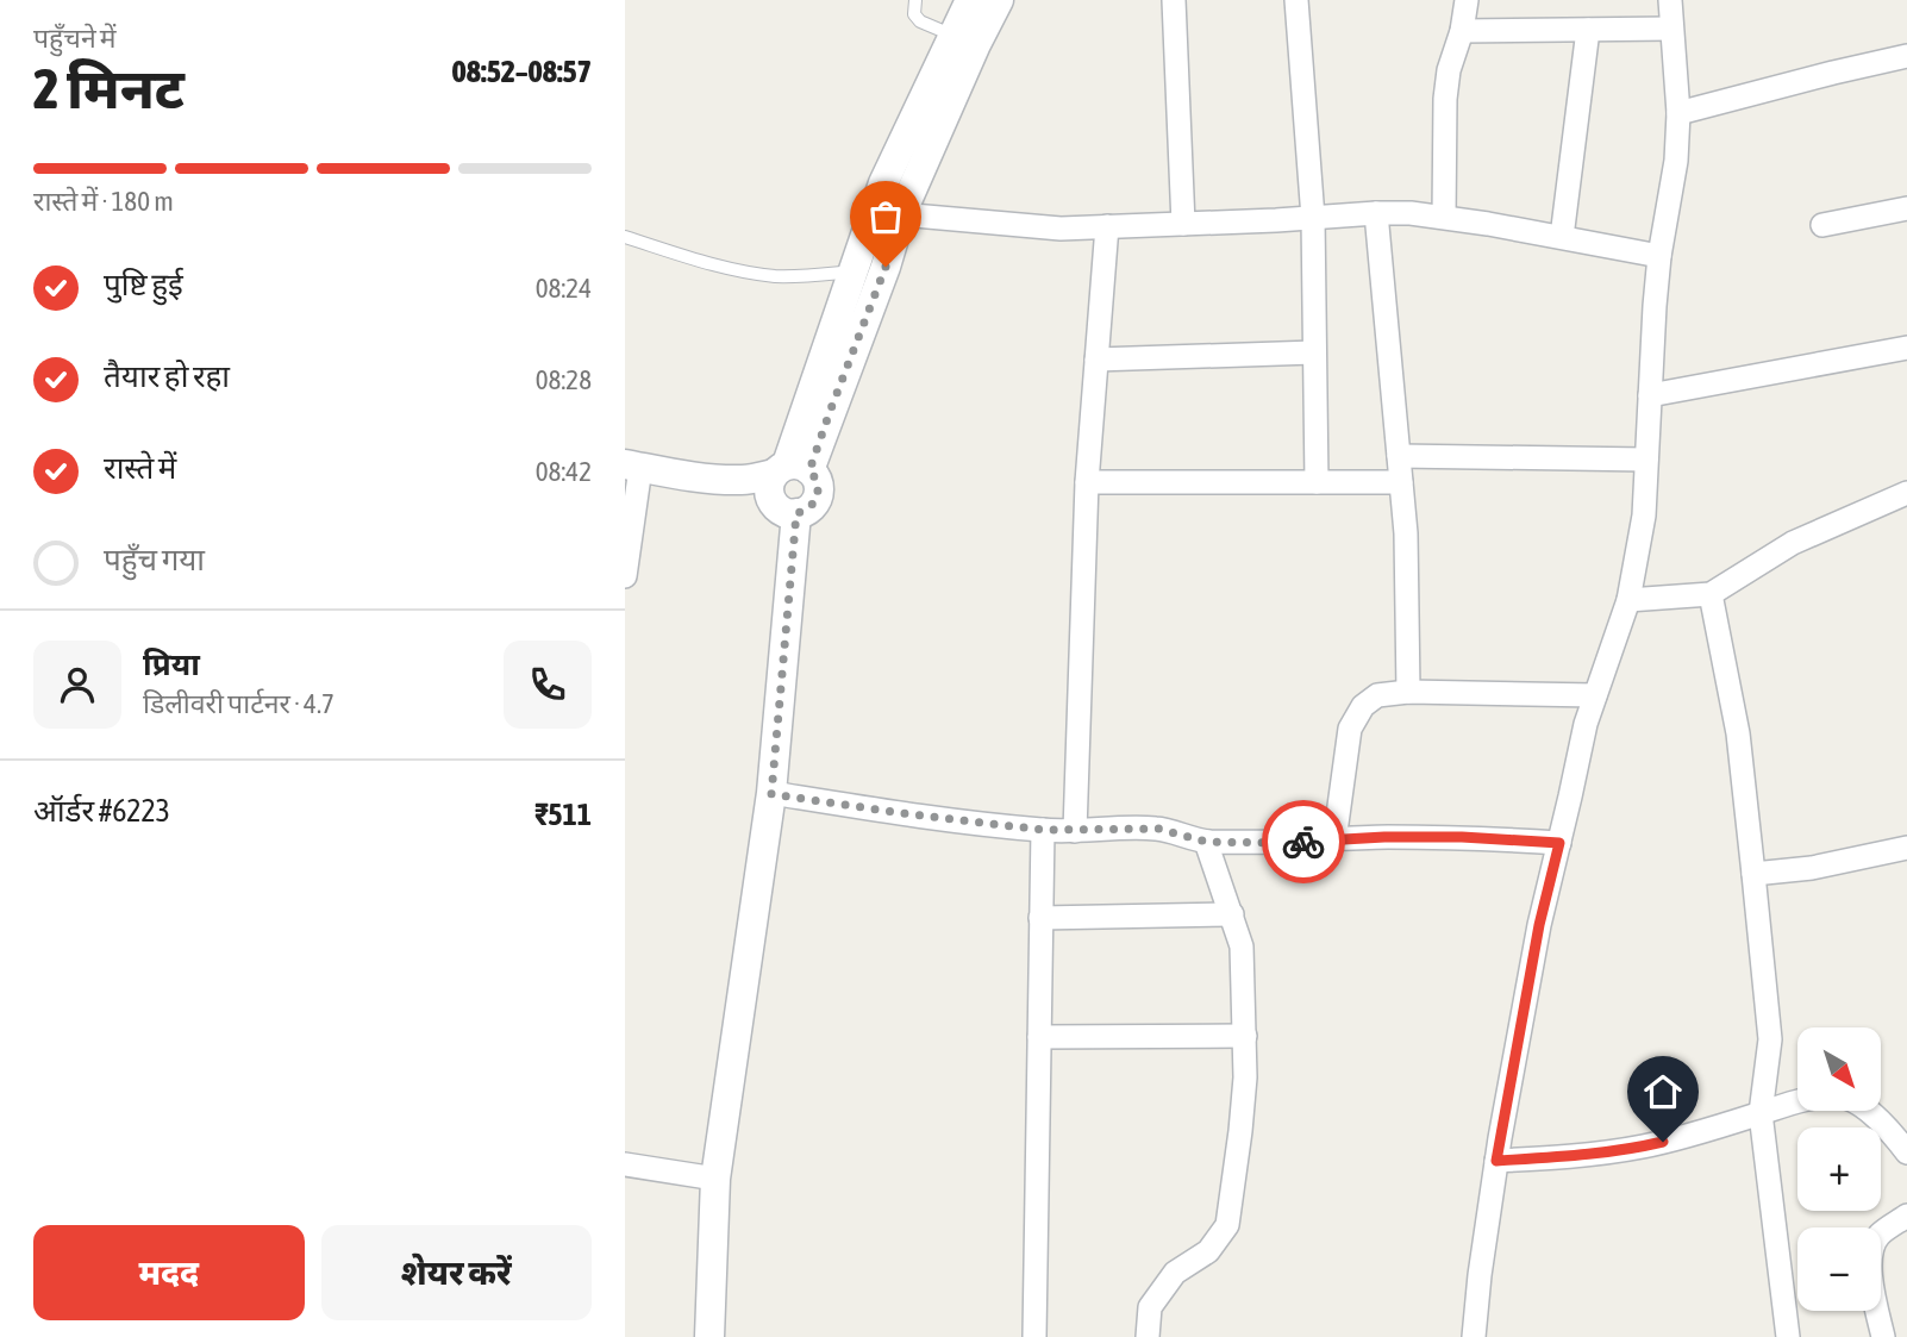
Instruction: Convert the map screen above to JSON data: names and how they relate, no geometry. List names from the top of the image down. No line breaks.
{"north":"bottom right","page":{"heading":["2 मिनट","पहुँचने में","08:52–08:57"],"panel":["प्रिया","डिलीवरी पार्टनर · 4.7","ऑर्डर #6223","₹511"],"bar":"रास्ते में · 180 m","list":[["पुष्टि हुई","08:24"],["तैयार हो रहा","08:28"],["रास्ते में","08:42"],"पहुँच गया"],"map_buttons":["+","−"],"buttons":["मदद","शेयर करें"]}}
